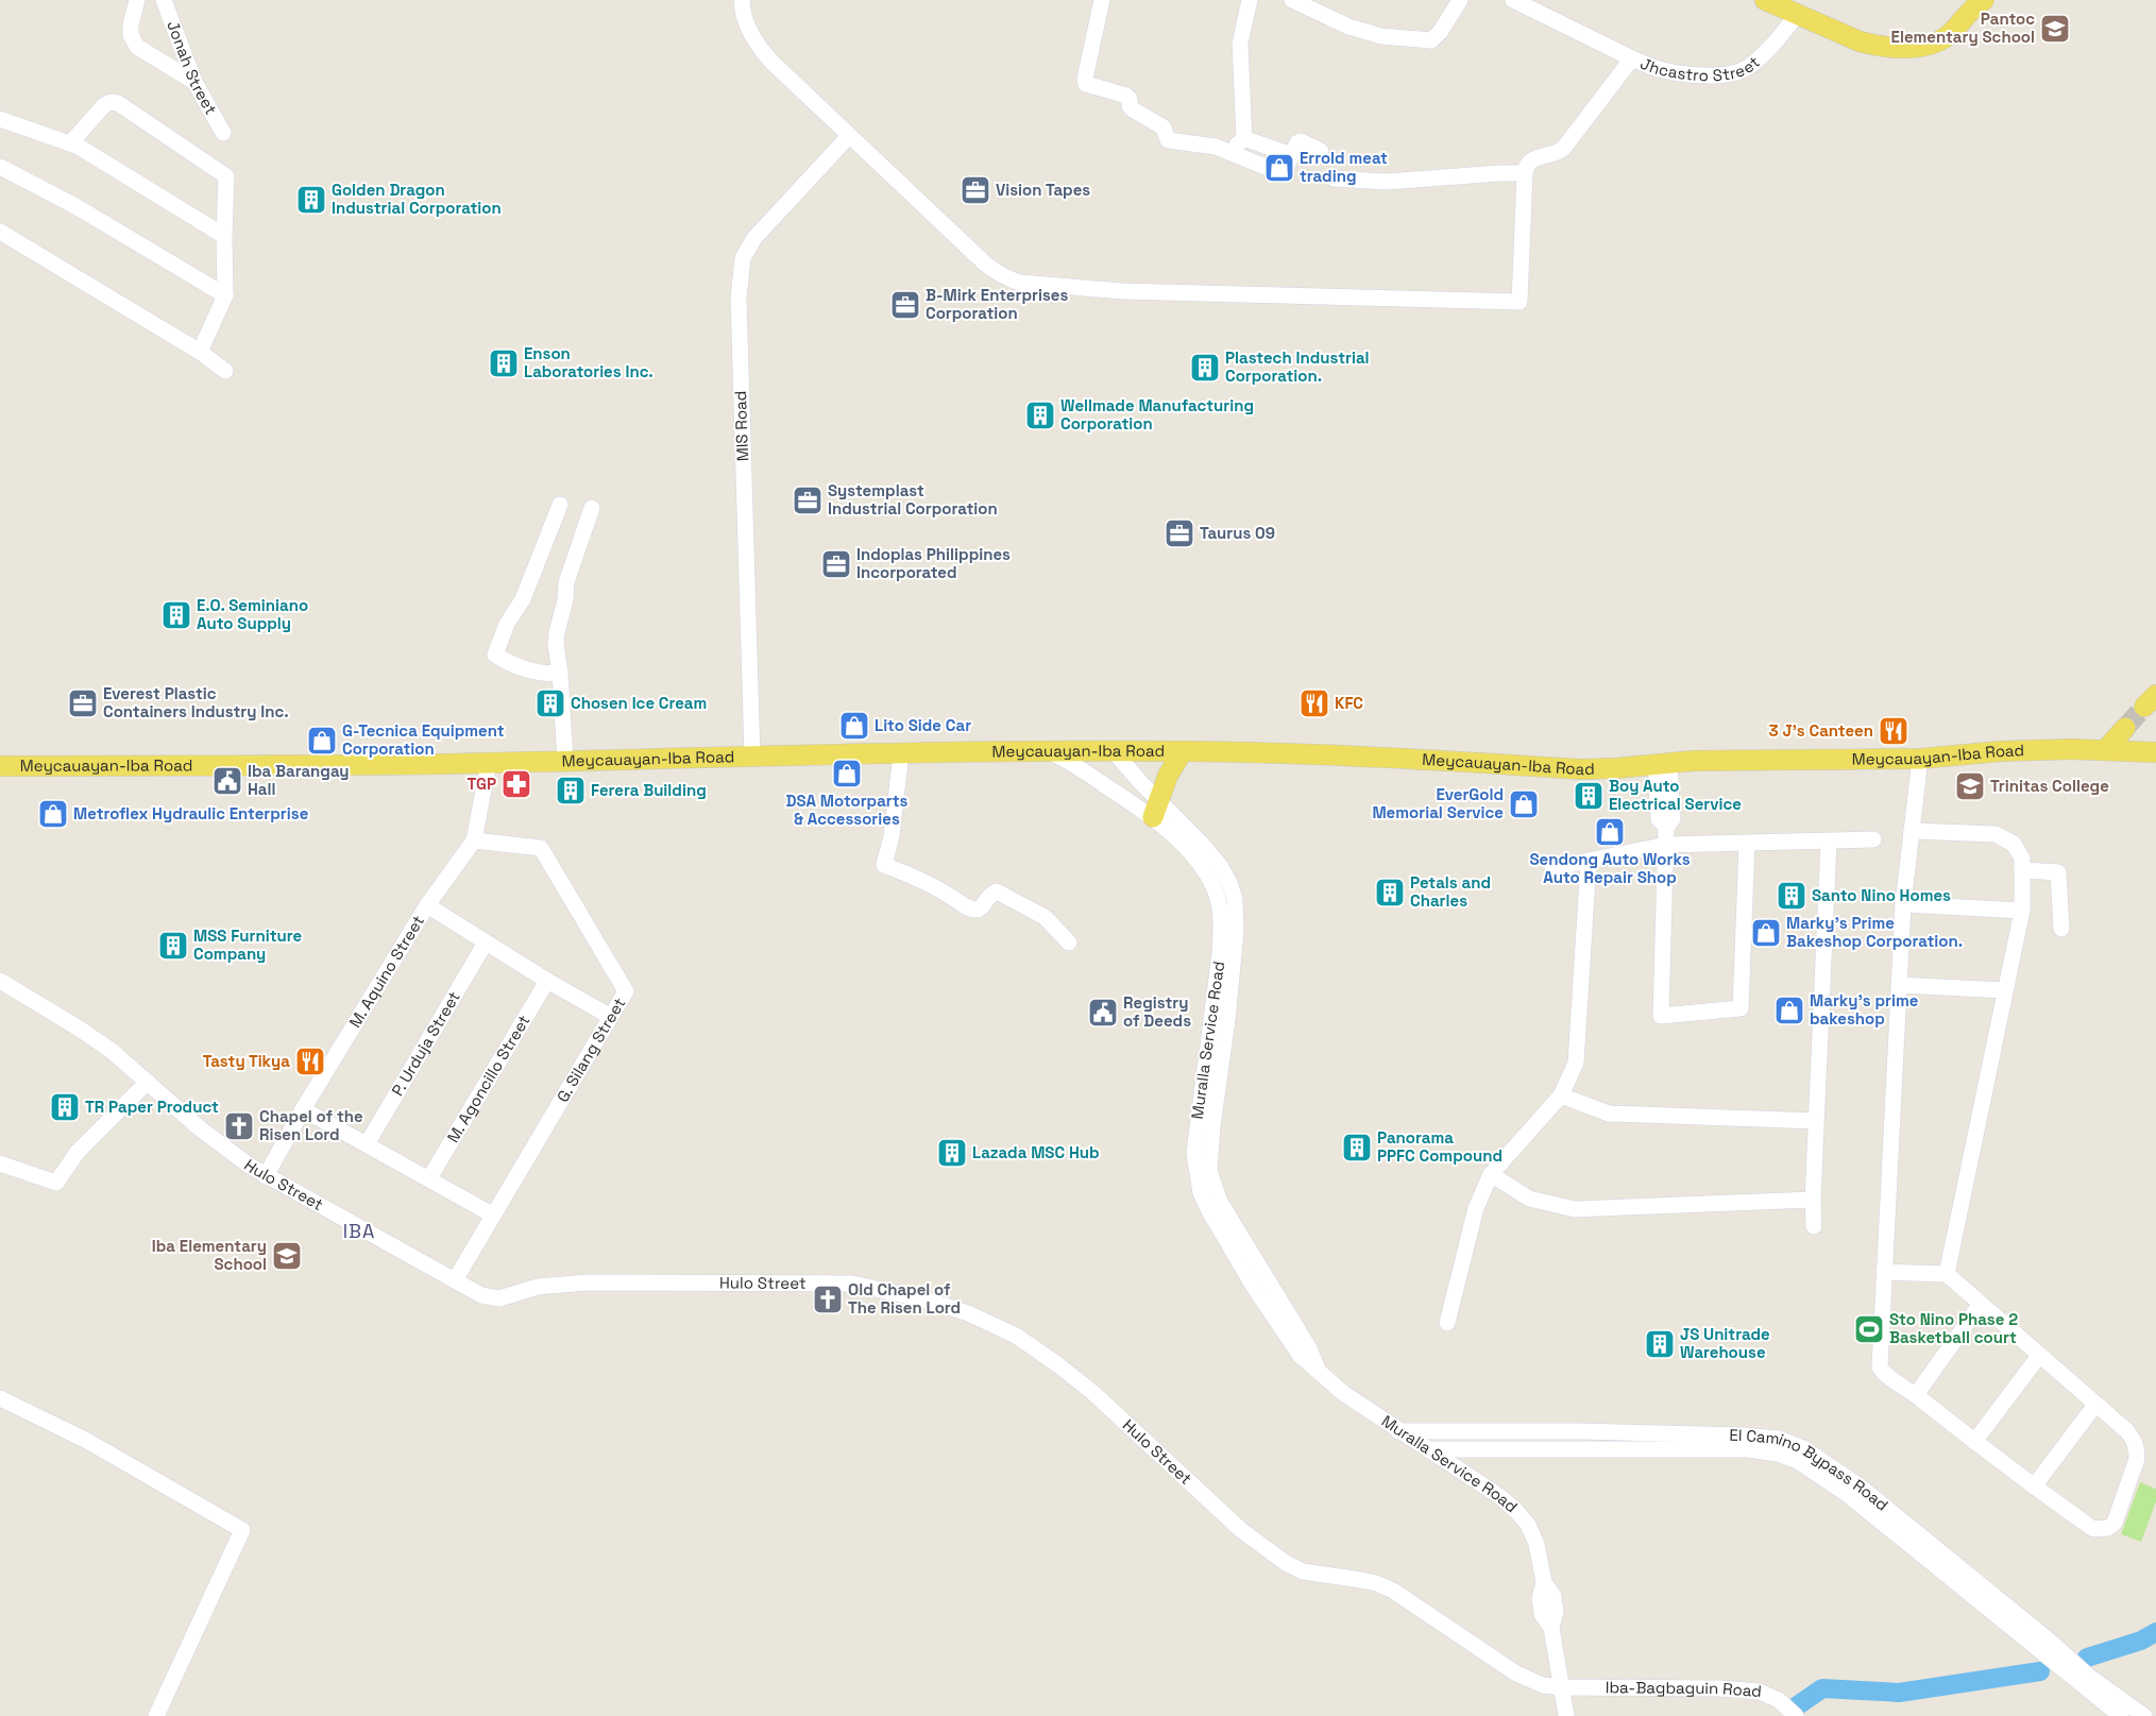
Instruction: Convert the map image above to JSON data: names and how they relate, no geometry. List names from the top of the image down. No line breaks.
{"streets":{"main road":["Meycauayan-Iba Road"],"street":["Jhcastro Street","Jonah Street","MIS Road","M. Aquino Street","Muralla Service Road","P. Urduja Street","G. Silang Street","M. Agoncillo Street","Hulo Street","El Camino Bypass Road","Iba-Bagbaguin Road"]},"crossings":[["MIS Road","Meycauayan-Iba Road"],["Meycauayan-Iba Road","M. Aquino Street"],["Meycauayan-Iba Road","Muralla Service Road"],["M. Aquino Street","G. Silang Street"],["M. Aquino Street","Hulo Street"],["Muralla Service Road","Hulo Street"],["Muralla Service Road","El Camino Bypass Road"],["Muralla Service Road","Iba-Bagbaguin Road"],["G. Silang Street","Hulo Street"],["Hulo Street","Iba-Bagbaguin Road"]],"districts":["IBA"],"places":{"school or university":["Pantoc Elementary School","Trinitas College","Iba Elementary School"],"shop":["Errold meat trading","Lito Side Car","G-Tecnica Equipment Corporation","DSA Motorparts & Accessories","EverGold Memorial Service","Metroflex Hydraulic Enterprise","Sendong Auto Works Auto Repair Shop","Marky's Prime Bakeshop Corporation.","Marky's prime bakeshop"],"office":["Vision Tapes","B-Mirk Enterprises Corporation","Systemplast Industrial Corporation","Taurus 09","Indoplas Philippines Incorporated","Everest Plastic Containers Industry Inc."],"building":["Golden Dragon Industrial Corporation","Enson Laboratories Inc.","Plastech Industrial Corporation.","Wellmade Manufacturing Corporation","E.O. Seminiano Auto Supply","Chosen Ice Cream","Ferera Building","Boy Auto Electrical Service","Petals and Charles","Santo Nino Homes","MSS Furniture Company","TR Paper Product","Panorama PPFC Compound","Lazada MSC Hub","JS Unitrade Warehouse"],"restaurant":["KFC","3 J's Canteen","Tasty Tikya"],"public building":["Iba Barangay Hall","Registry of Deeds"],"pharmacy":["TGP"],"church":["Chapel of the Risen Lord","Old Chapel of The Risen Lord"],"sports":["Sto Nino Phase 2 Basketball court"]}}
